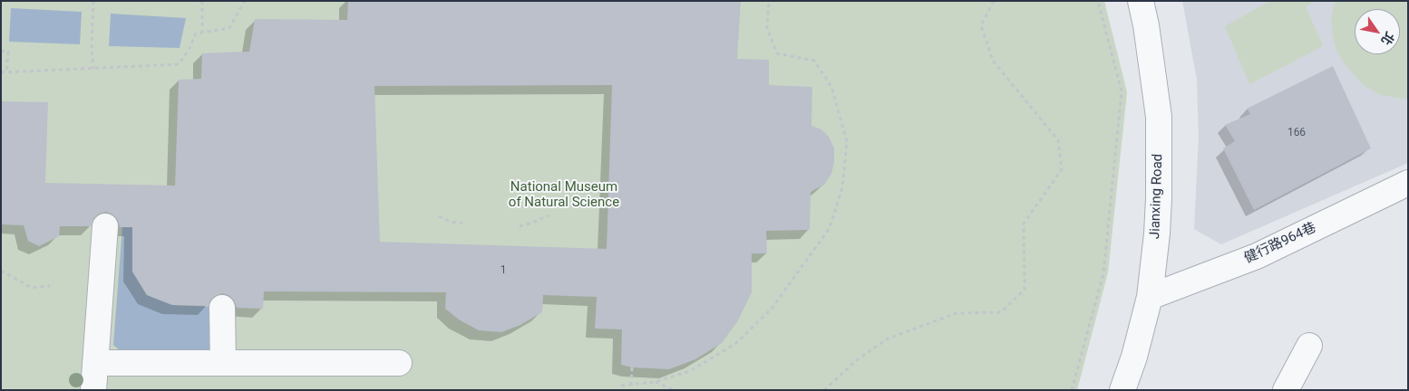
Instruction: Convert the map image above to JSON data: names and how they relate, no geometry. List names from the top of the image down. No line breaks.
{"streets":{"street":["Jianxing Road","健行路964巷"]},"crossings":[["Jianxing Road","健行路964巷"]],"parks":["National Museum of Natural Science"],"house_numbers":["166","1"],"north":"bottom right"}
